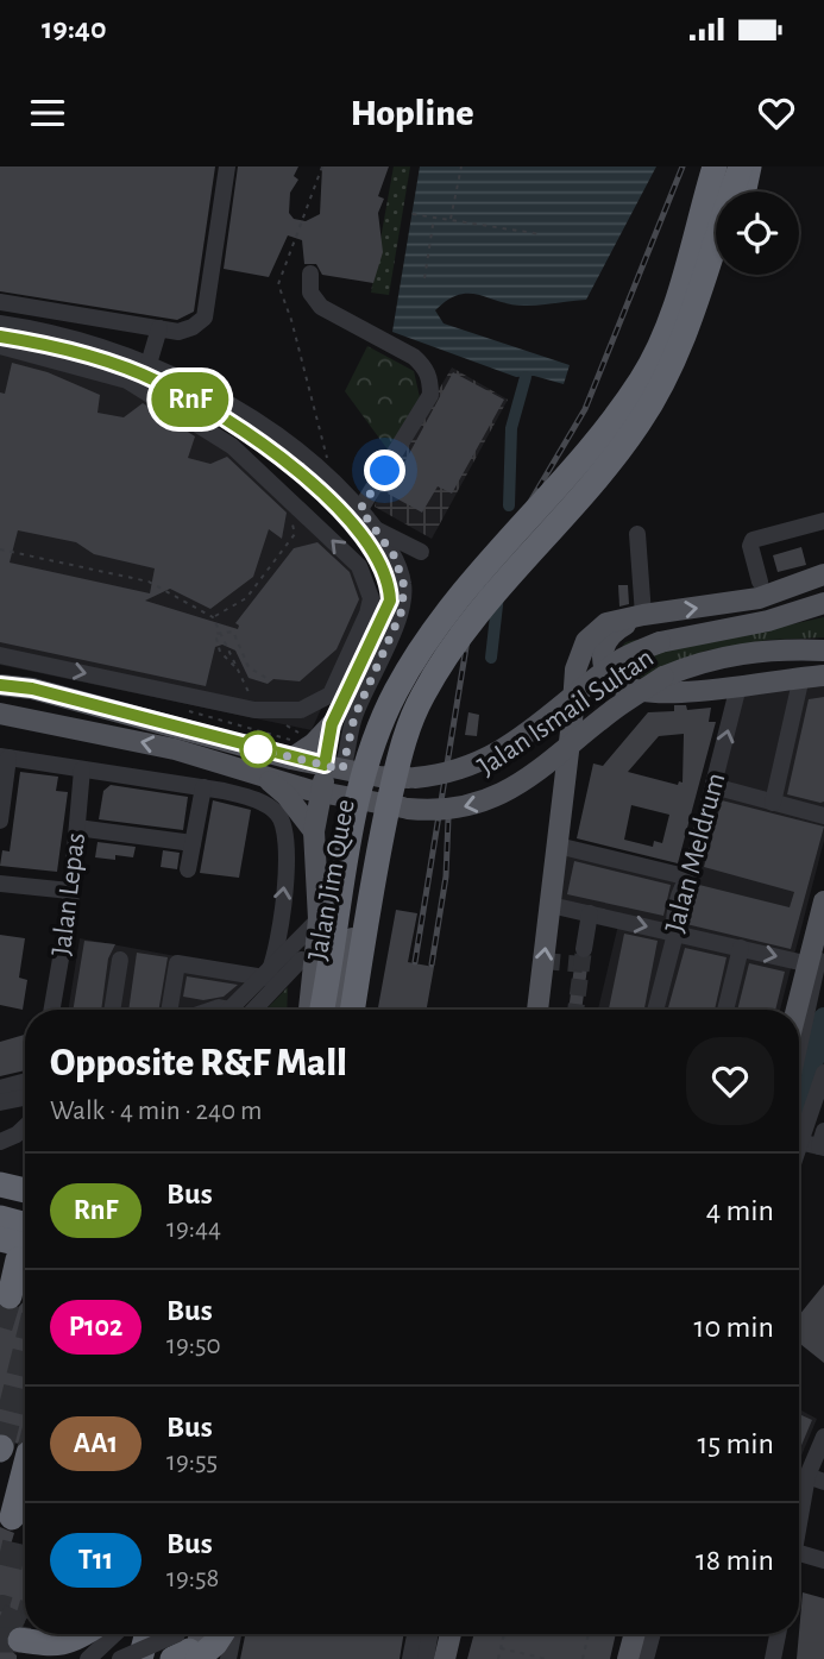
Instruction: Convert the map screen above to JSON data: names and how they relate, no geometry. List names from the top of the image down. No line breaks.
{"streets":{"main road":["Jalan Ismail Sultan","Jalan Jim Quee"],"street":["Jalan Meldrum","Jalan Lepas"]},"crossings":[["Jalan Ismail Sultan","Jalan Jim Quee"]],"lines":["bus line RnF"],"page":{"status":"19:40","header":"Hopline","on_map":"RnF","heading":["Opposite R&F Mall","Walk · 4 min · 240 m"],"list":[{"mark":"RnF","name":"Bus","note":"19:44","value":"4 min"},{"mark":"P102","name":"Bus","note":"19:50","value":"10 min"},{"mark":"AA1","name":"Bus","note":"19:55","value":"15 min"},{"mark":"T11","name":"Bus","note":"19:58","value":"18 min"}]}}
